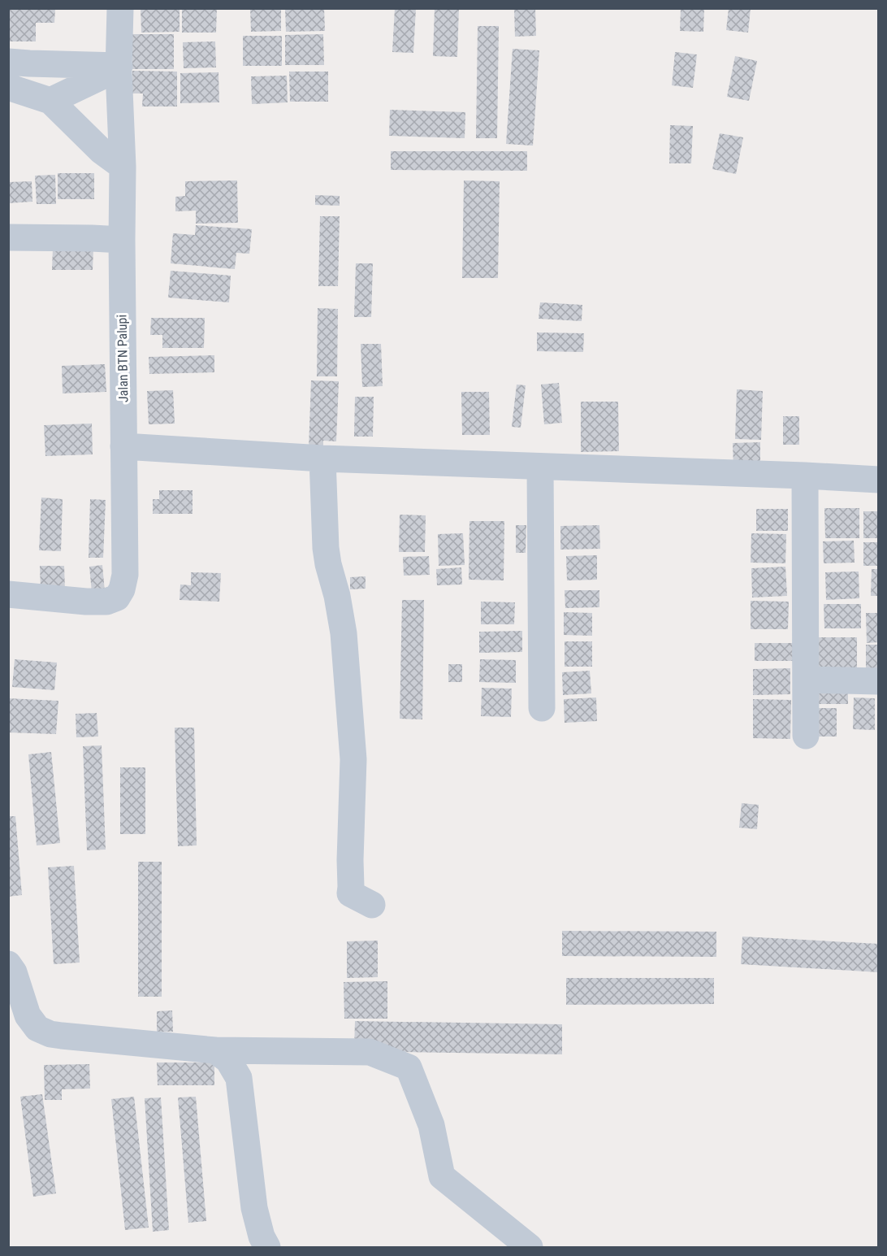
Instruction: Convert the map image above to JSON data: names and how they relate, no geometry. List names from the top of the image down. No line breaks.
{"streets":{"street":["Jalan BTN Palupi"]}}
